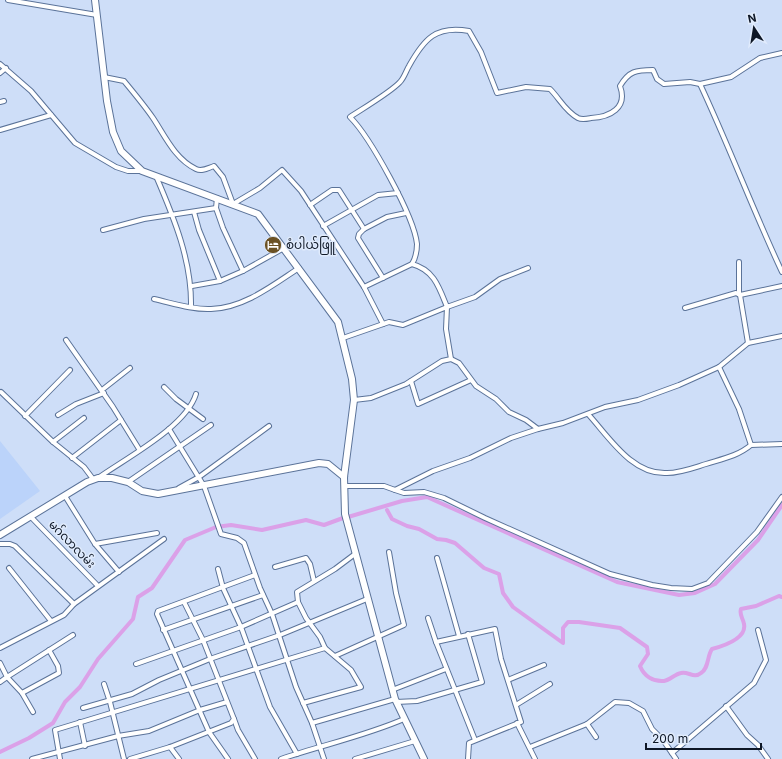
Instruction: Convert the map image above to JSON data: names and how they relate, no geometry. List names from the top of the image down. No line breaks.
{"streets":{"street":["မဂ်လာလမ်း"]},"places":{"hotel":["စံပါယ်ဖြူ"]},"scale_bar":"200 m","north":"top"}
